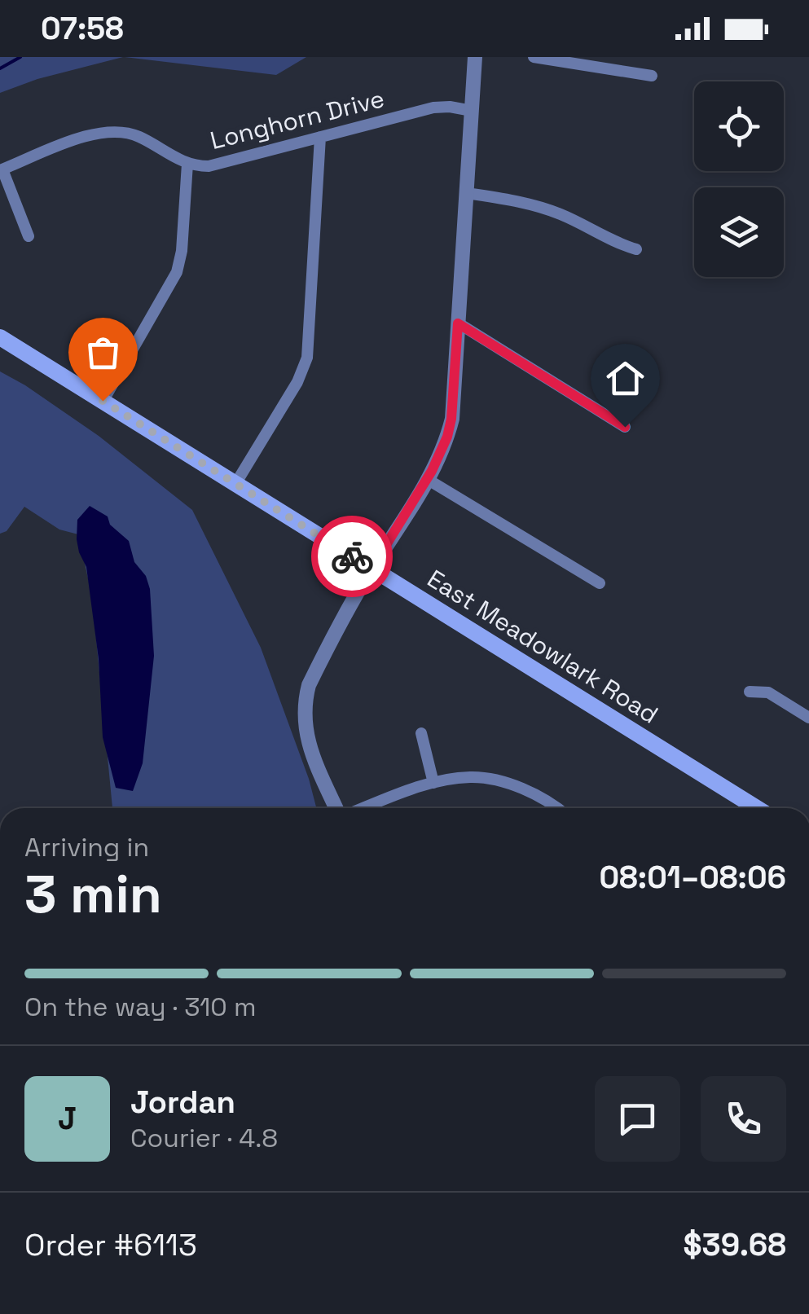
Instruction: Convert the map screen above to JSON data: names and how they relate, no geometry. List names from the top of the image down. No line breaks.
{"streets":{"main road":["East Meadowlark Road"],"street":["Longhorn Drive"]},"page":{"status":"07:58","heading":["3 min","Arriving in","08:01–08:06"],"panel":["Jordan","Courier · 4.8","Order #6113","$39.68"],"bar":"On the way · 310 m","round":"J"}}
